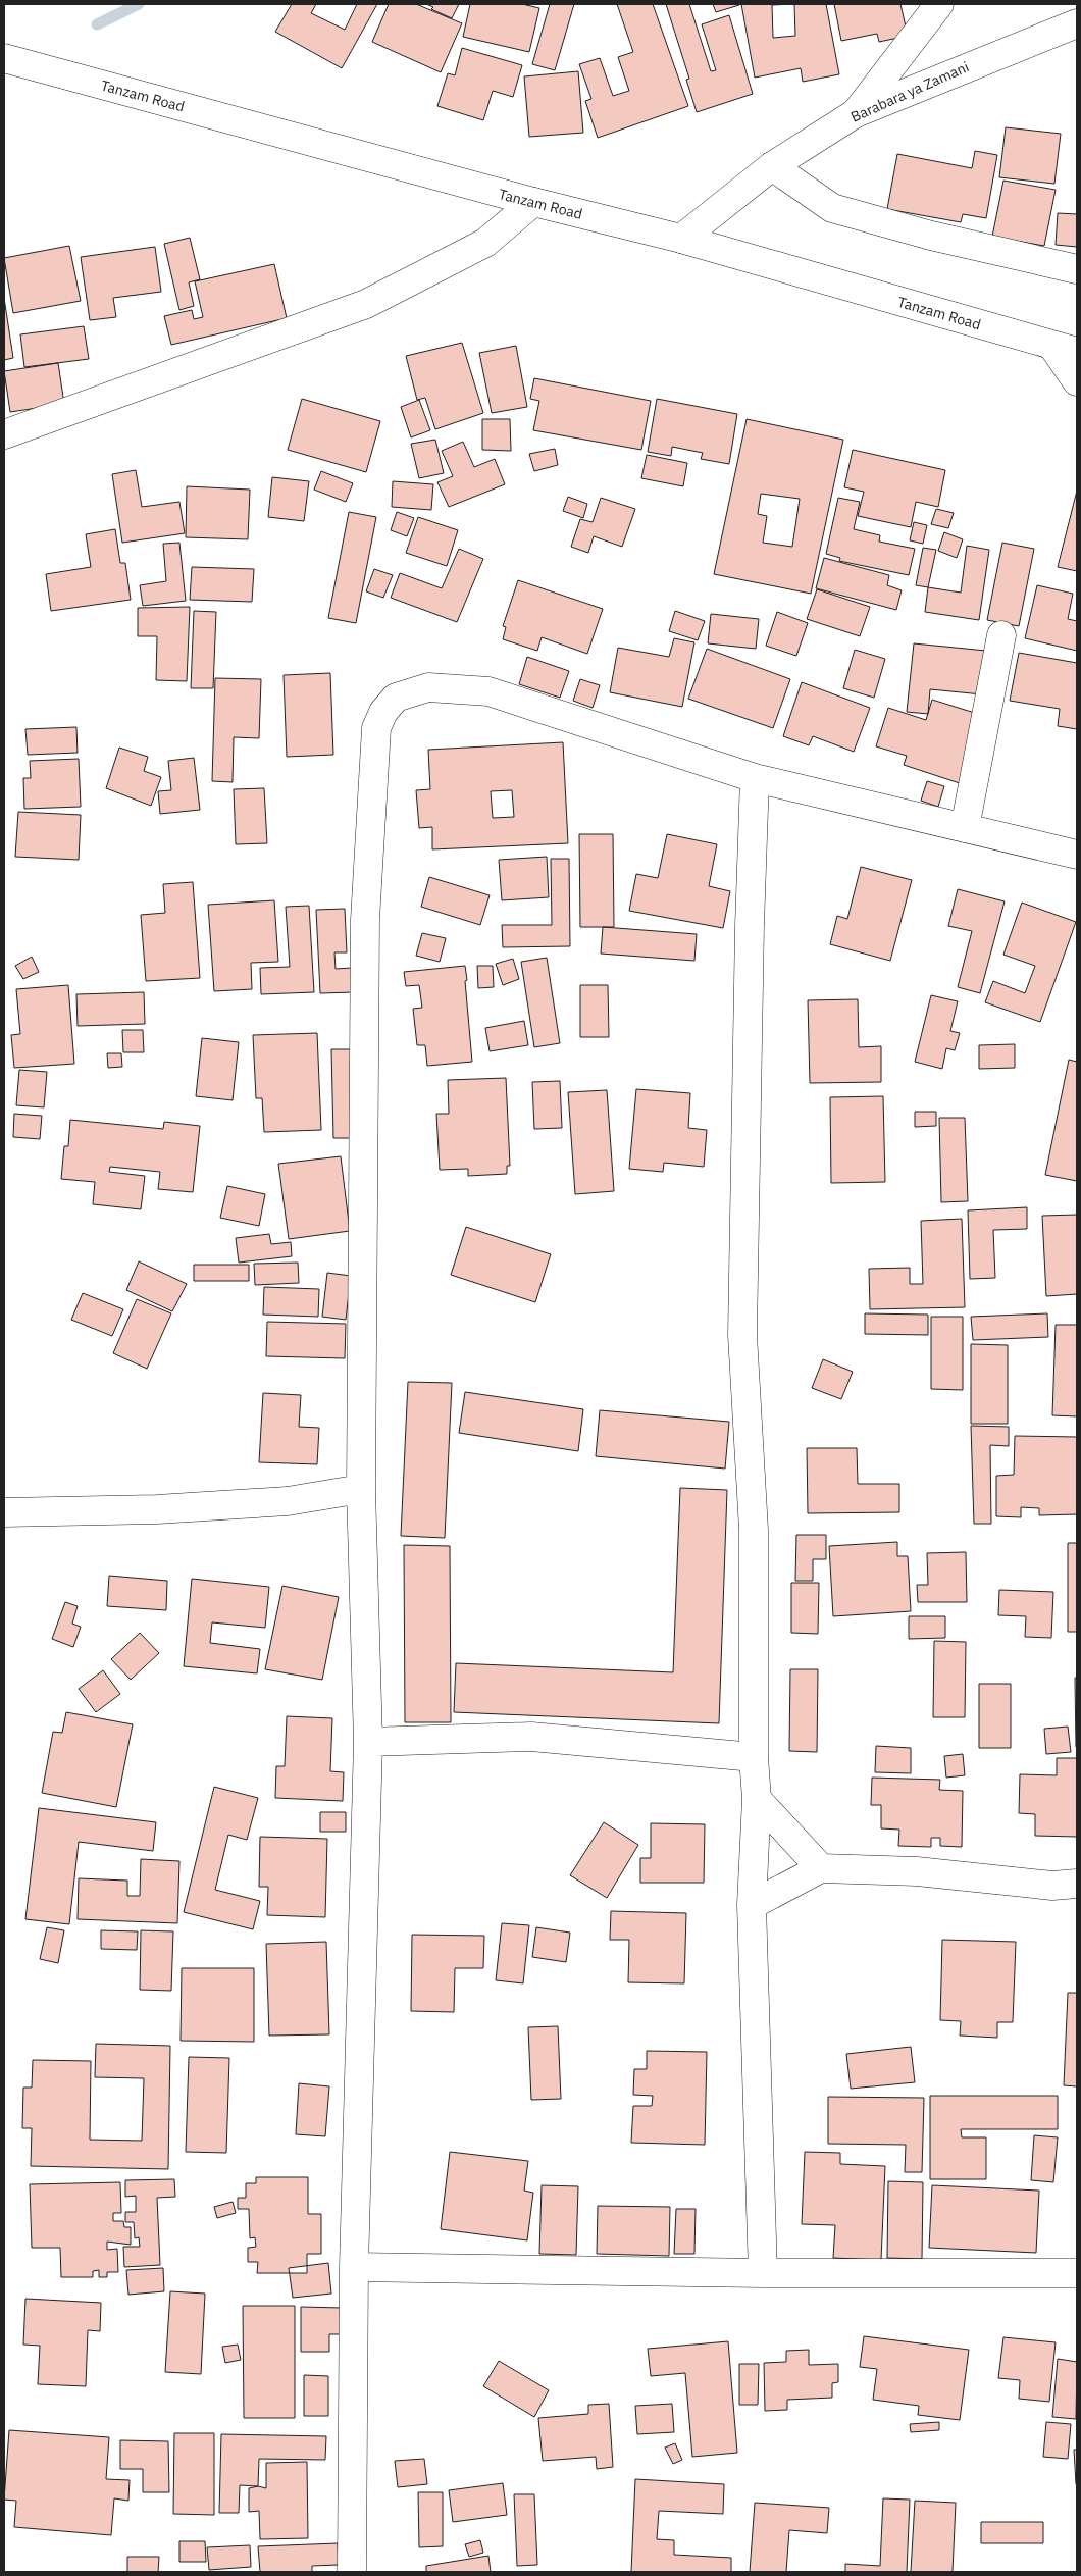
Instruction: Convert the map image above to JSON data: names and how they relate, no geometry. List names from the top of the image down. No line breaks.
{"streets":{"main road":["Barabara ya Zamani","Tanzam Road"]},"crossings":[["Barabara ya Zamani","Tanzam Road"]]}
